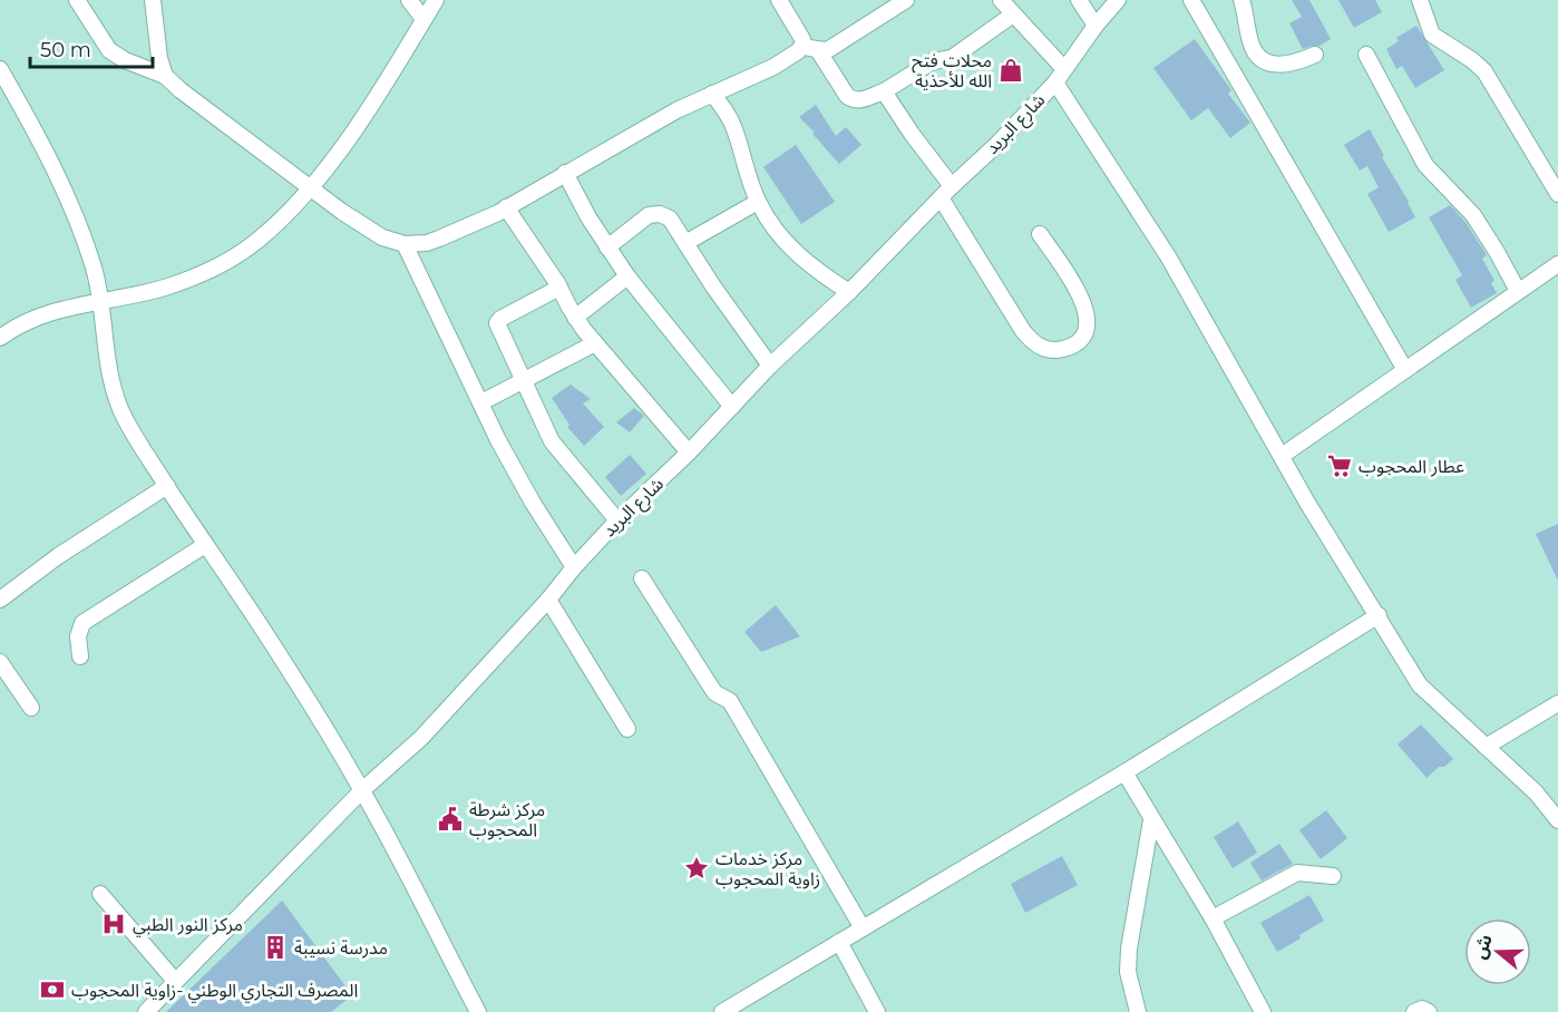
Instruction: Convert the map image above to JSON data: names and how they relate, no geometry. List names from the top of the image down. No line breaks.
{"streets":{"street":["شارع البريد"]},"places":{"shop":["محلات فتح الله للأحذية"],"supermarket":["عطار المحجوب"],"public building":["مركز شرطة المحجوب"],"place":["مركز خدمات زاوية المحجوب"],"hospital":["مركز النور الطبي"],"building":["مدرسة نسيبة"],"bank":["المصرف التجاري الوطني -زاوية المحجوب"]},"scale_bar":"50 m","north":"left"}
